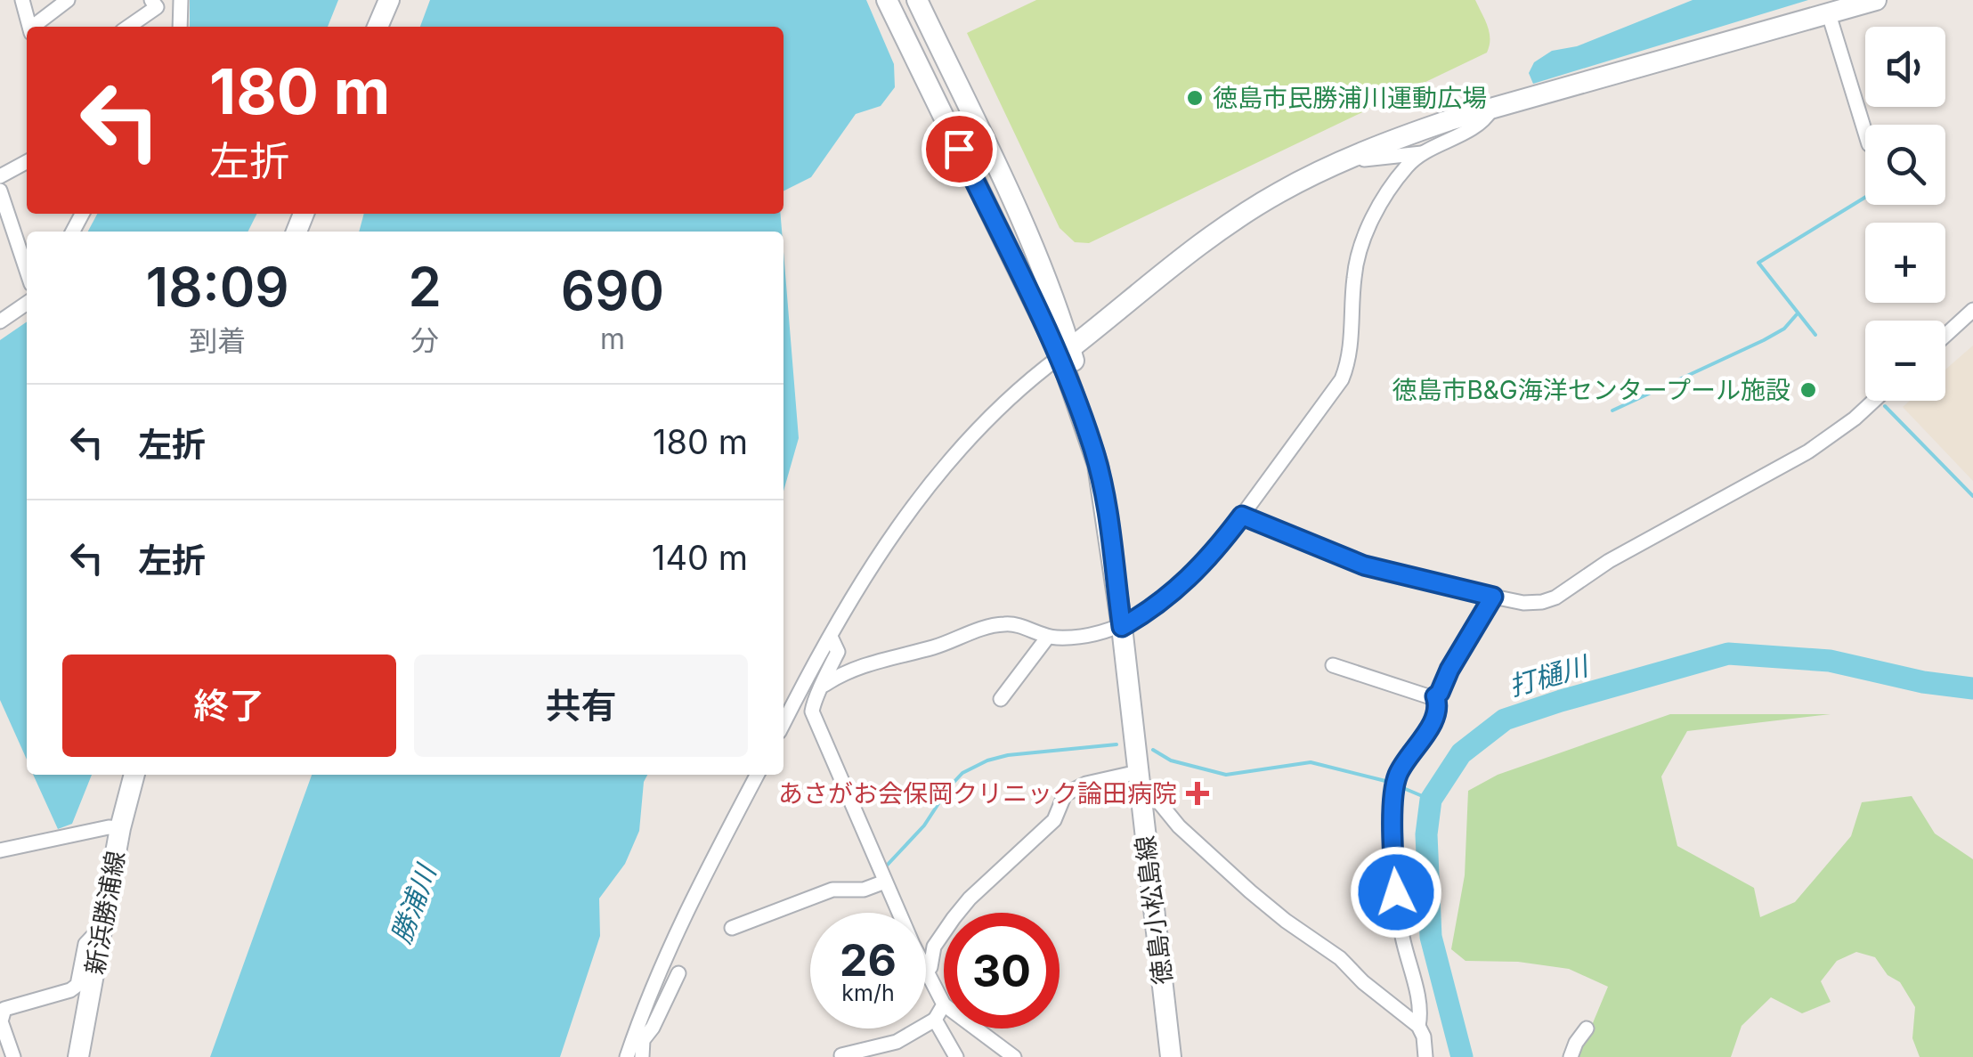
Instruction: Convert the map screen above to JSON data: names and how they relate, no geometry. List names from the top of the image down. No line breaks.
{"streets":{"main road":["徳島小松島線","新浜勝浦線"]},"water":["打樋川","勝浦川"],"places":{"other":["徳島市民勝浦川運動広場","徳島市B&G海洋センタープール施設"],"health":["あさがお会保岡クリニック論田病院"]},"page":{"map_buttons":["+","−"],"turn":["180 m","左折"],"eta":["18:09","到着","2","分","690","m"],"list":[{"name":"左折","value":"180 m"},{"name":"左折","value":"140 m"}],"buttons":["終了","共有"],"speed":"26 km/h","limit":"30"}}
